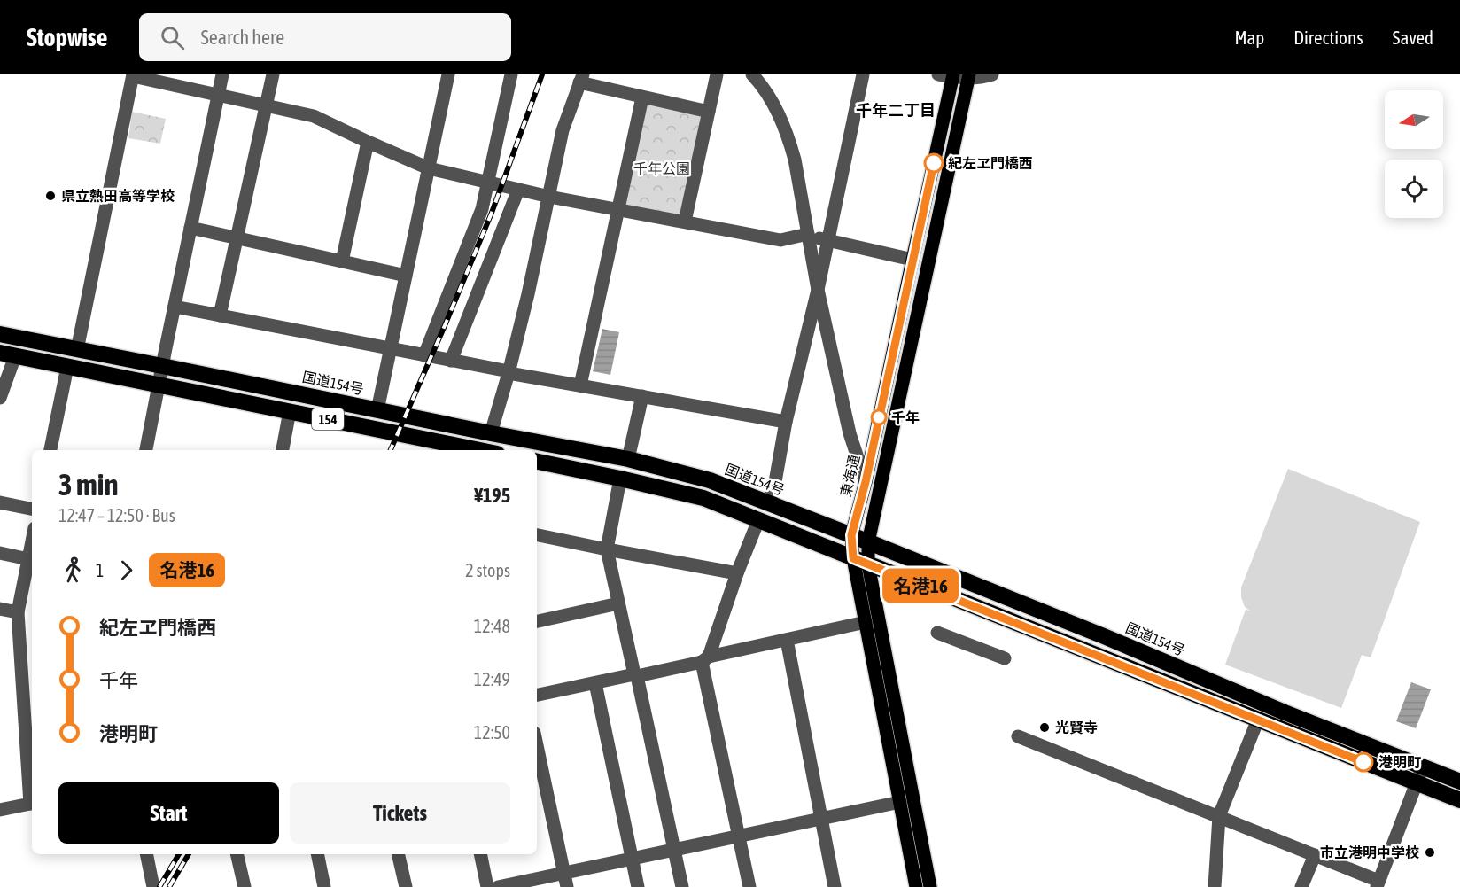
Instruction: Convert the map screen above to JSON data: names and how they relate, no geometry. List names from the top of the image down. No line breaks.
{"streets":{"highway":["国道154号","154"],"main road":["東海通"]},"crossings":[["国道154号","東海通"]],"districts":["千年二丁目"],"parks":["千年公園"],"places":["紀左ヱ門橋西","県立熱田高等学校","千年","光賢寺","港明町","市立港明中学校"],"lines":["bus line 名港16"],"north":"left","page":{"header":"Stopwise","search":"Search here","nav":["Map","Directions","Saved"],"on_map":"名港16","heading":["3 min","12:47 – 12:50 · Bus","¥195"],"legs":["1","名港16","2 stops"],"list":[{"name":"紀左ヱ門橋西","value":"12:48"},{"name":"千年","value":"12:49"},{"name":"港明町","value":"12:50"}],"buttons":["Start","Tickets"]}}
